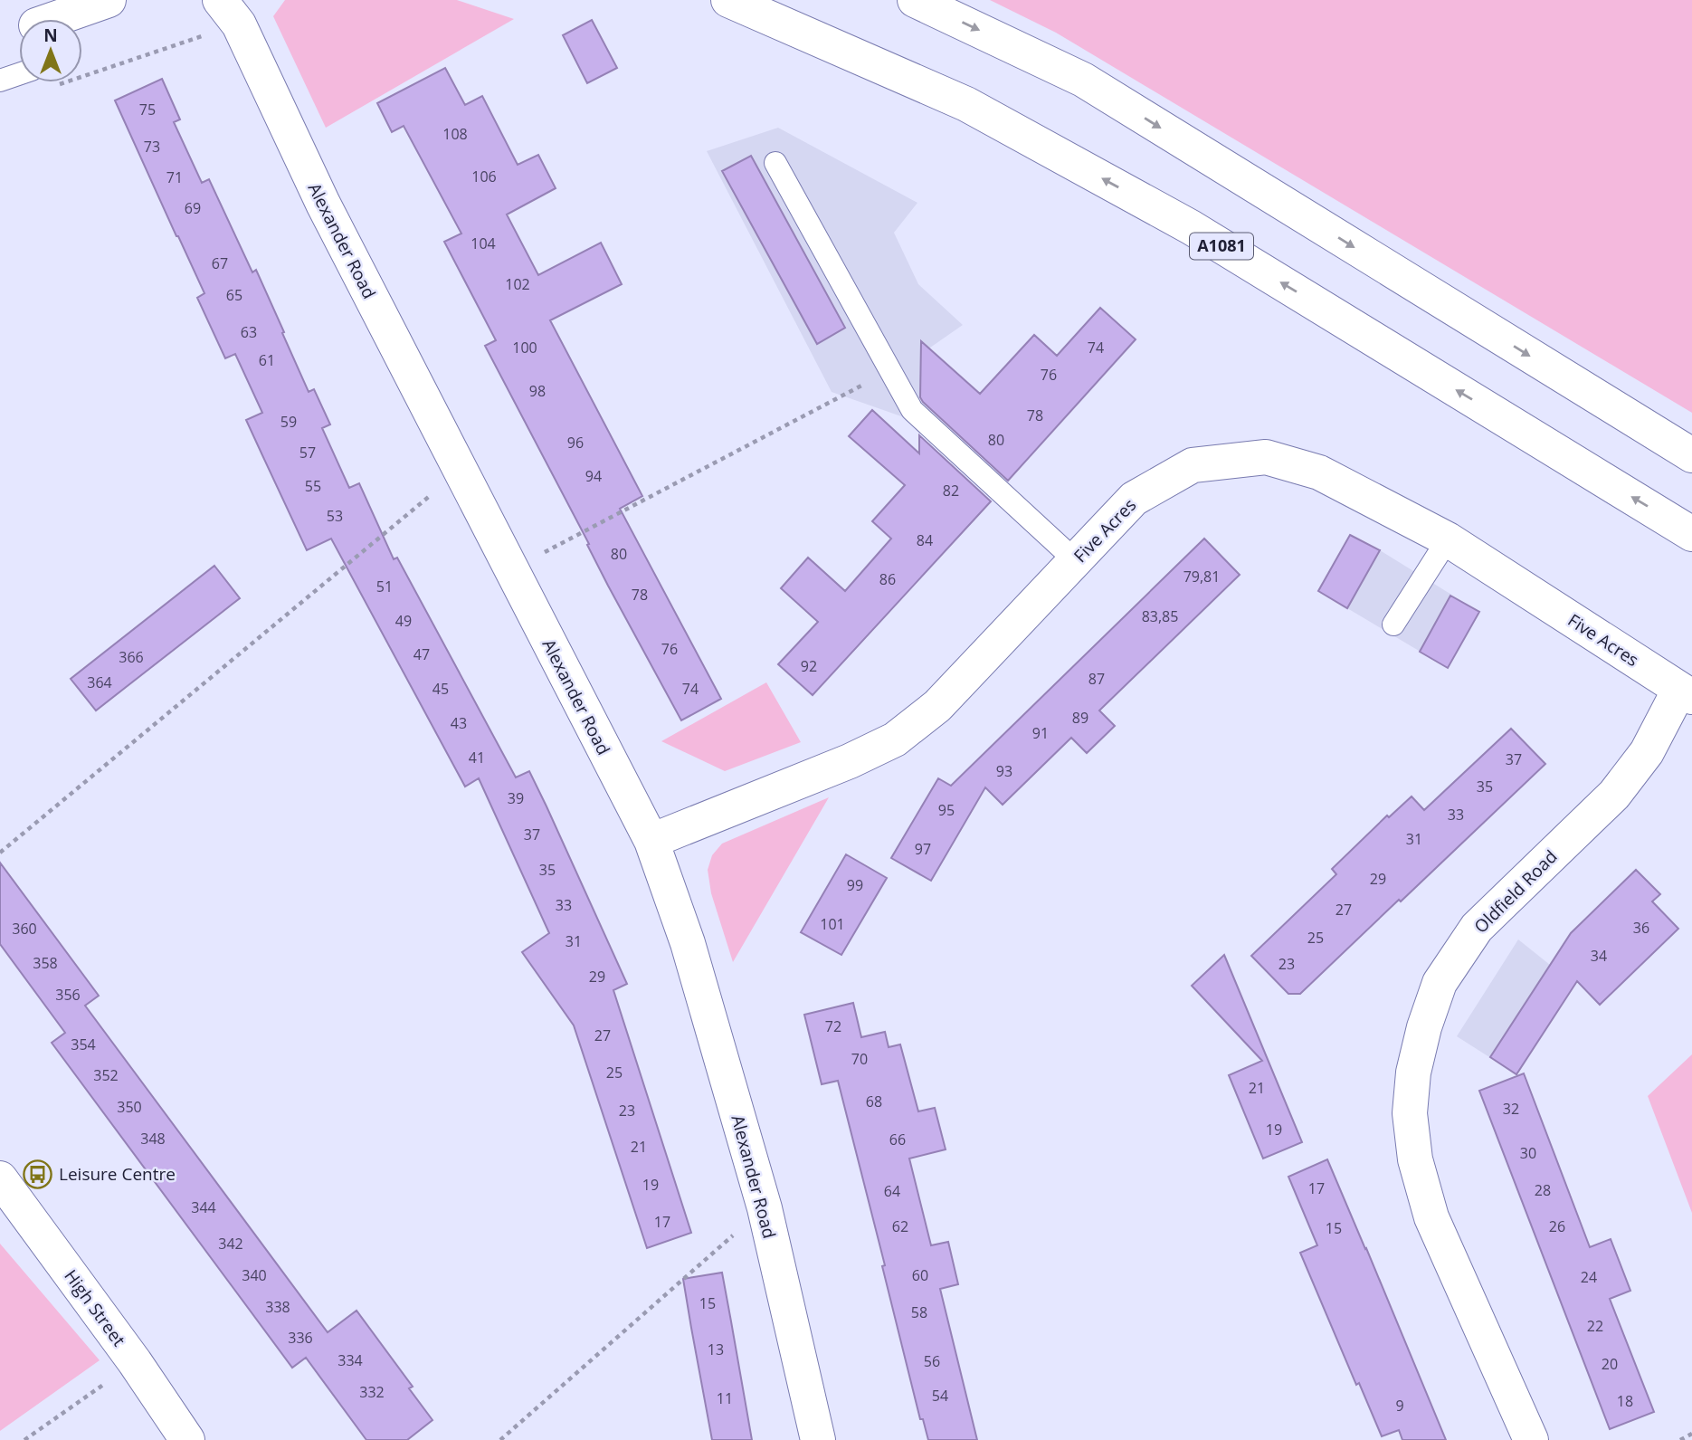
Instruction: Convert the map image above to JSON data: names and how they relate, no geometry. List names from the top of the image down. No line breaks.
{"streets":{"street":["Alexander Road","A1081","Five Acres","Oldfield Road","High Street"]},"crossings":[["Alexander Road","Five Acres"],["Five Acres","Oldfield Road"]],"places":{"bus stop":["Leisure Centre"]},"house_numbers":["75","108","73","106","71","69","104","67","102","65","63","100","74","61","76","98","78","59","80","96","57","94","55","82","53","84","80","79,81","86","51","78","83,85","49","76","47","366","92","87","364","45","74","89","43","91","41","37","93","35","39","95","33","37","31","97","35","29","99","33","27","101","36","360","25","31","34","358","23","29","356","72","27","354","70","25","352","21","68","350","32","23","19","348","66","21","30","19","17","28","64","344","17","62","26","15","342","340","60","24","15","338","58","22","336","13","334","56","20","332","54","11","18","9"],"north":"top"}
